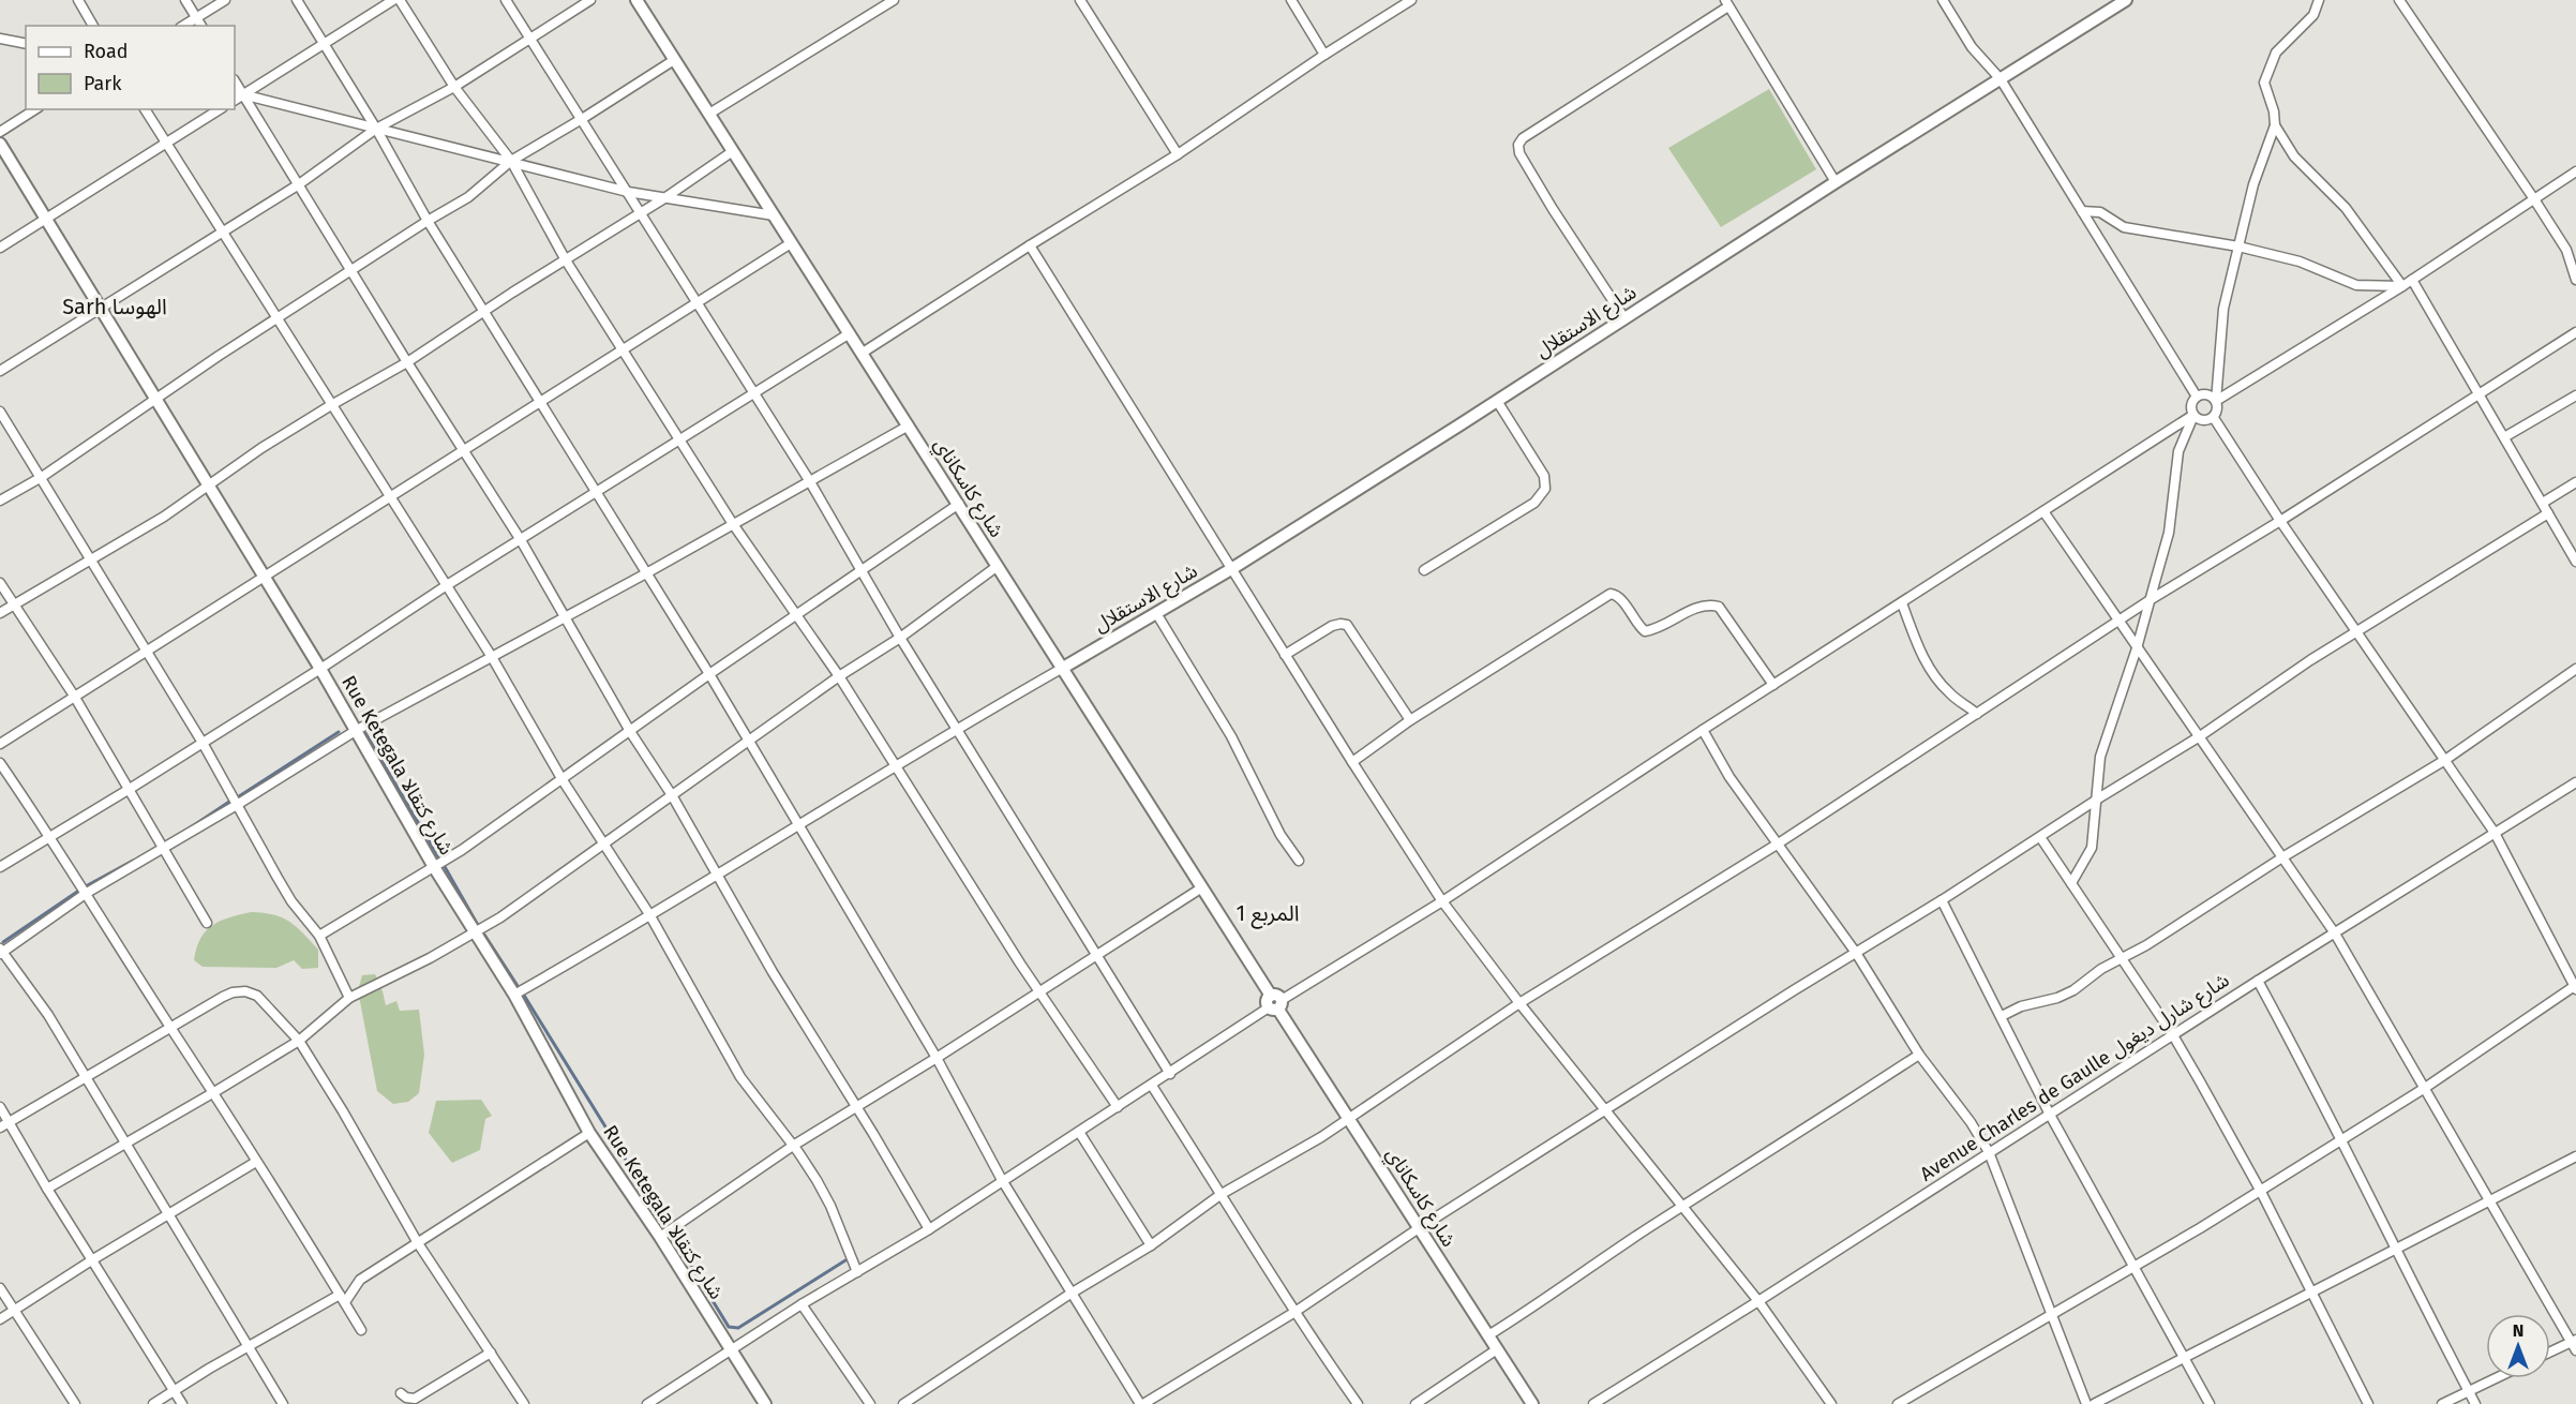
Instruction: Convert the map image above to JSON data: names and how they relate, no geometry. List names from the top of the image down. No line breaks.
{"streets":{"street":["شارع الاستقلال","شارع كاسكاناي","Rue Ketegala شارع كتقالا","Avenue Charles de Gaulle شارع شارل ديغول"]},"crossings":[["شارع الاستقلال","شارع كاسكاناي"]],"districts":["Sarh الهوسا","المربع 1"],"legend":["Road","Park"],"north":"top"}
